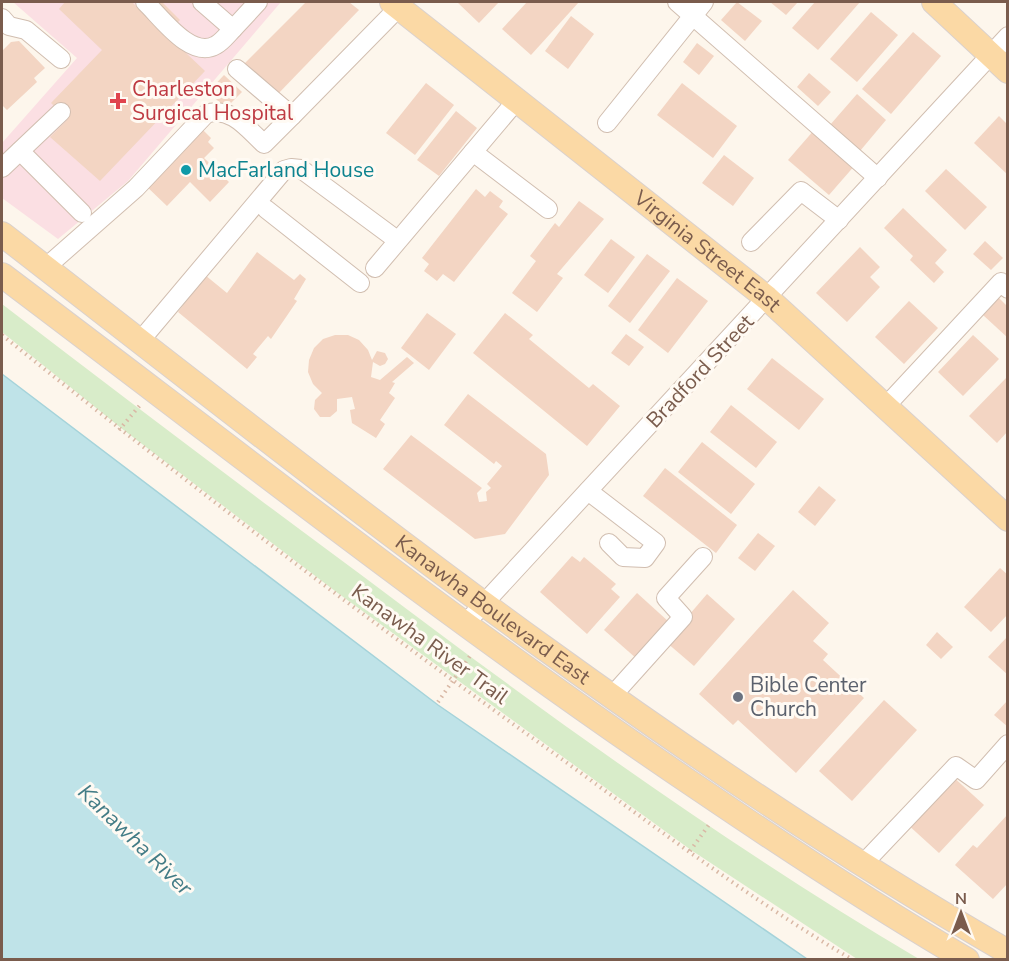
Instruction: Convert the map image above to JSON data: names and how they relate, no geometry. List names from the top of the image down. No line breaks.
{"streets":{"main road":["Virginia Street East","Kanawha Boulevard East"],"street":["Bradford Street"],"path":["Kanawha River Trail"]},"crossings":[["Virginia Street East","Bradford Street"],["Bradford Street","Kanawha Boulevard East"]],"water":["Kanawha River"],"places":{"health":["Charleston Surgical Hospital"],"other":["MacFarland House","Bible Center Church"]},"north":"top"}
